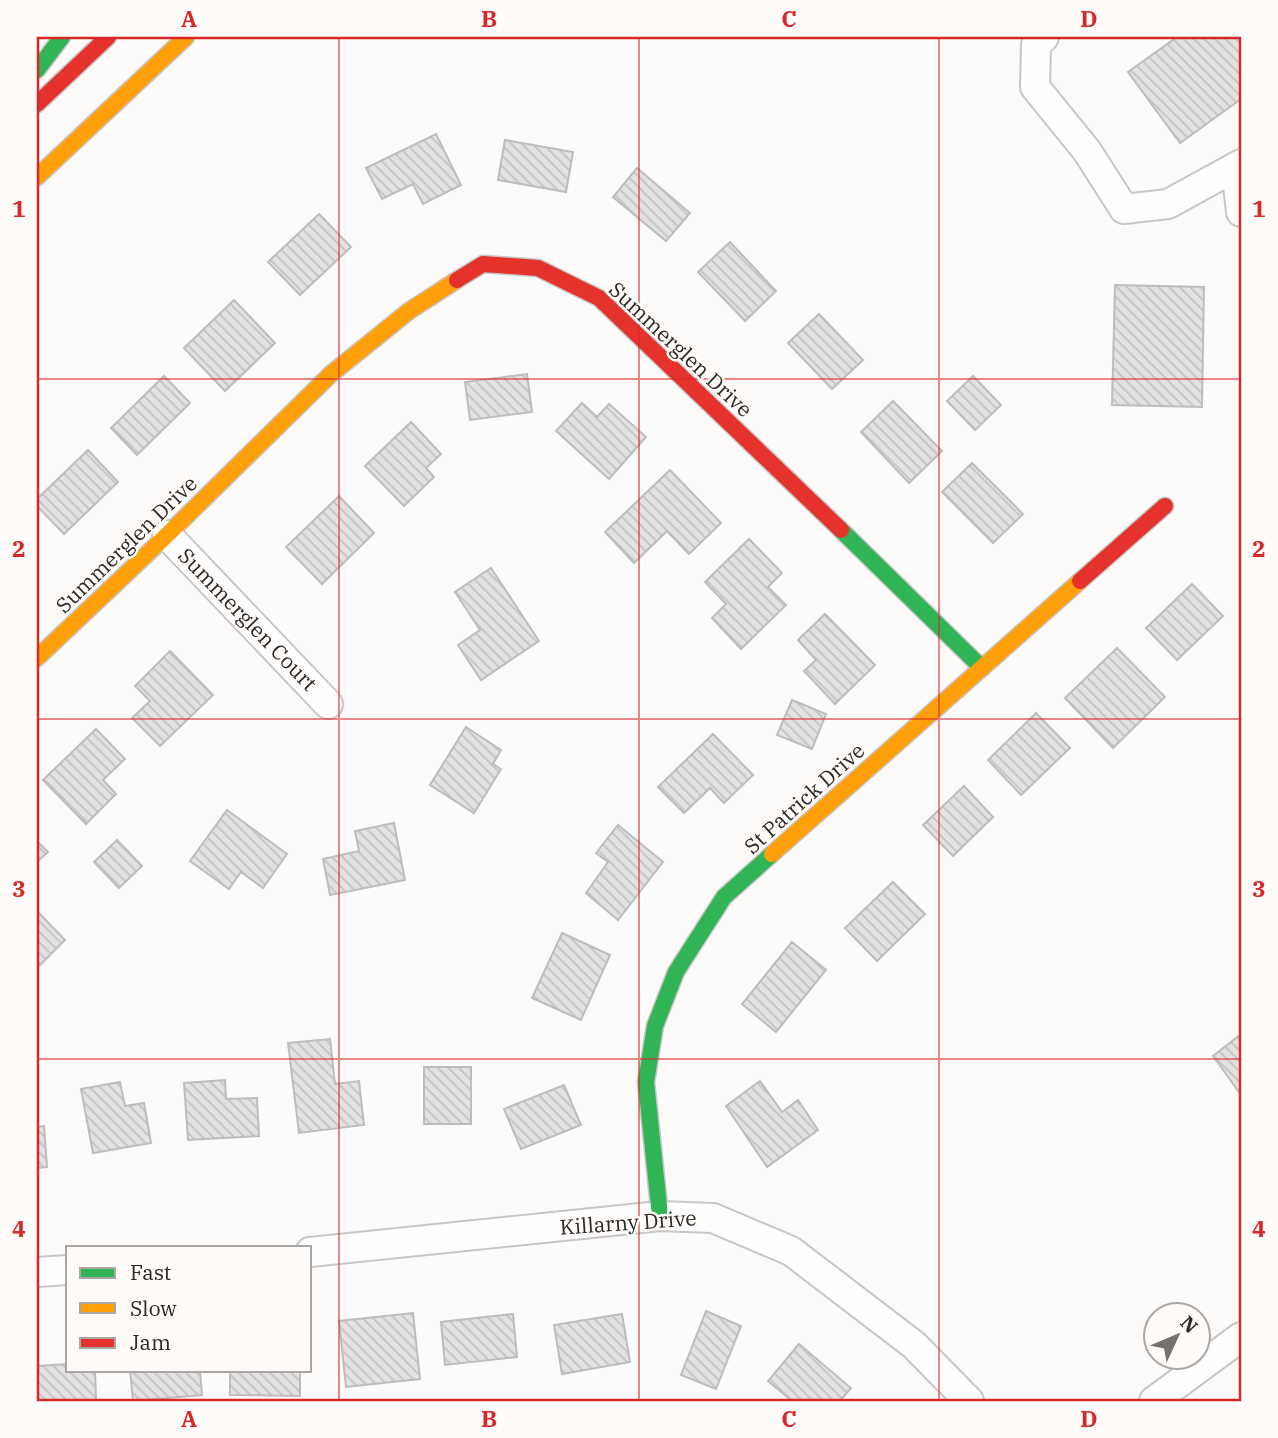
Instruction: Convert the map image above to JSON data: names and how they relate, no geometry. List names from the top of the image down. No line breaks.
{"streets":{"main road":["Summerglen Drive","St Patrick Drive"],"street":["Summerglen Court","Killarny Drive"]},"crossings":[["Summerglen Drive","Summerglen Court"],["Summerglen Drive","St Patrick Drive"],["St Patrick Drive","Killarny Drive"]],"legend":["Fast","Slow","Jam"],"north":"top right","grid":{"columns":["A","B","C","D"],"rows":["1","2","3","4"]}}
